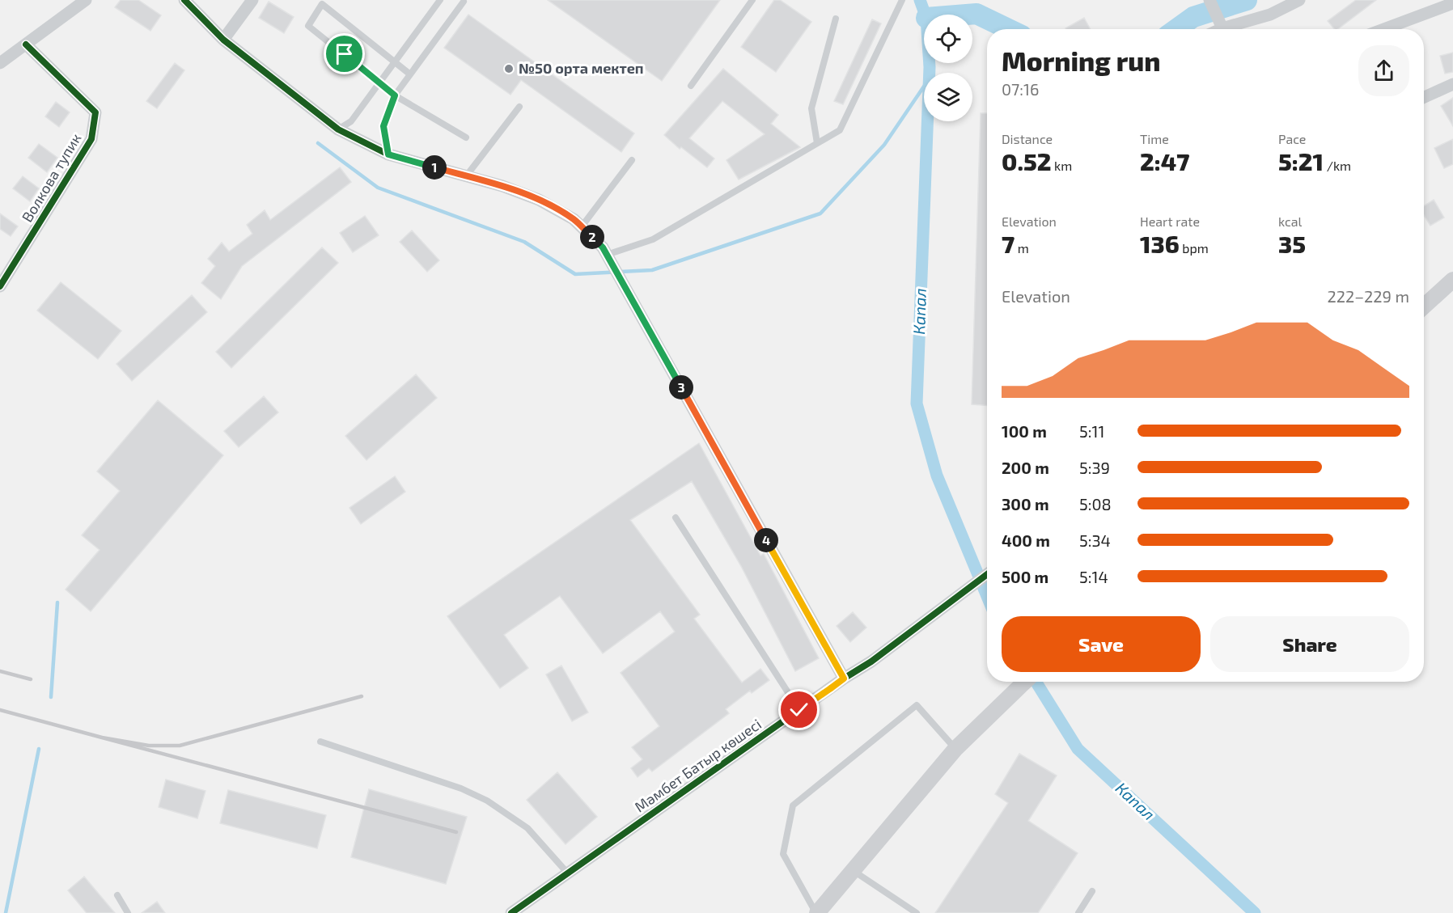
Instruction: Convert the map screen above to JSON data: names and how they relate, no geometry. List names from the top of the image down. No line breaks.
{"streets":{"street":["Волкова тупик","Мәмбет Батыр көшесі"]},"water":["Капал"],"places":["№50 орта мектеп"],"page":{"heading":["Morning run","07:16"],"stats":[["Distance","0.52 km"],["Time","2:47"],["Pace","5:21 /km"],["Elevation","7 m"],["Heart rate","136 bpm"],["kcal","35"]],"pins":["1","2","3","4"],"chart":["Elevation","222–229 m"],"list":[{"name":"100 m","note":"5:11"},{"name":"200 m","note":"5:39"},{"name":"300 m","note":"5:08"},{"name":"400 m","note":"5:34"},{"name":"500 m","note":"5:14"}],"buttons":["Save","Share"]}}
